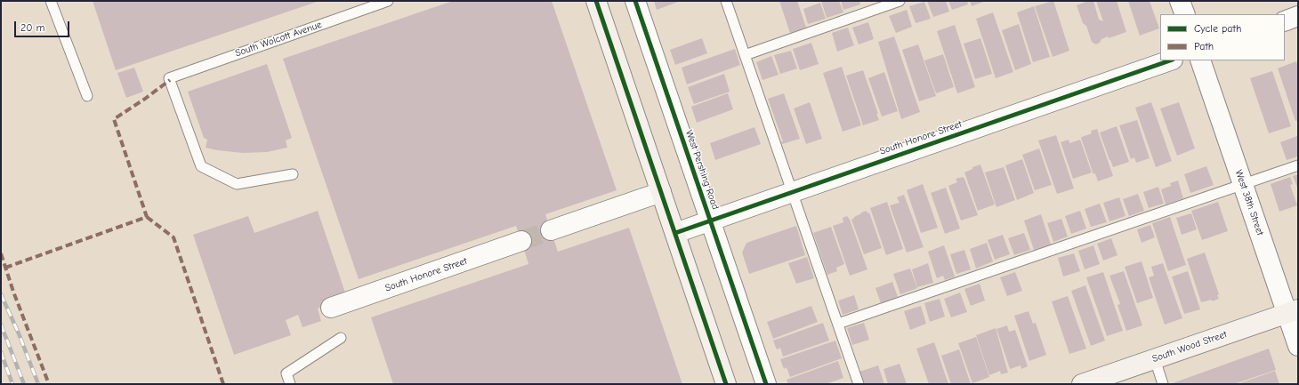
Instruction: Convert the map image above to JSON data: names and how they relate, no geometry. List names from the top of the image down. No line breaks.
{"streets":{"main road":["South Wood Street"],"street":["South Honore Street","West Pershing Road","West 38th Street"],"lane":["South Wolcott Avenue"]},"crossings":[["South Honore Street","West Pershing Road"],["West 38th Street","South Wood Street"]],"legend":["Cycle path","Path"],"scale_bar":"20 m"}
